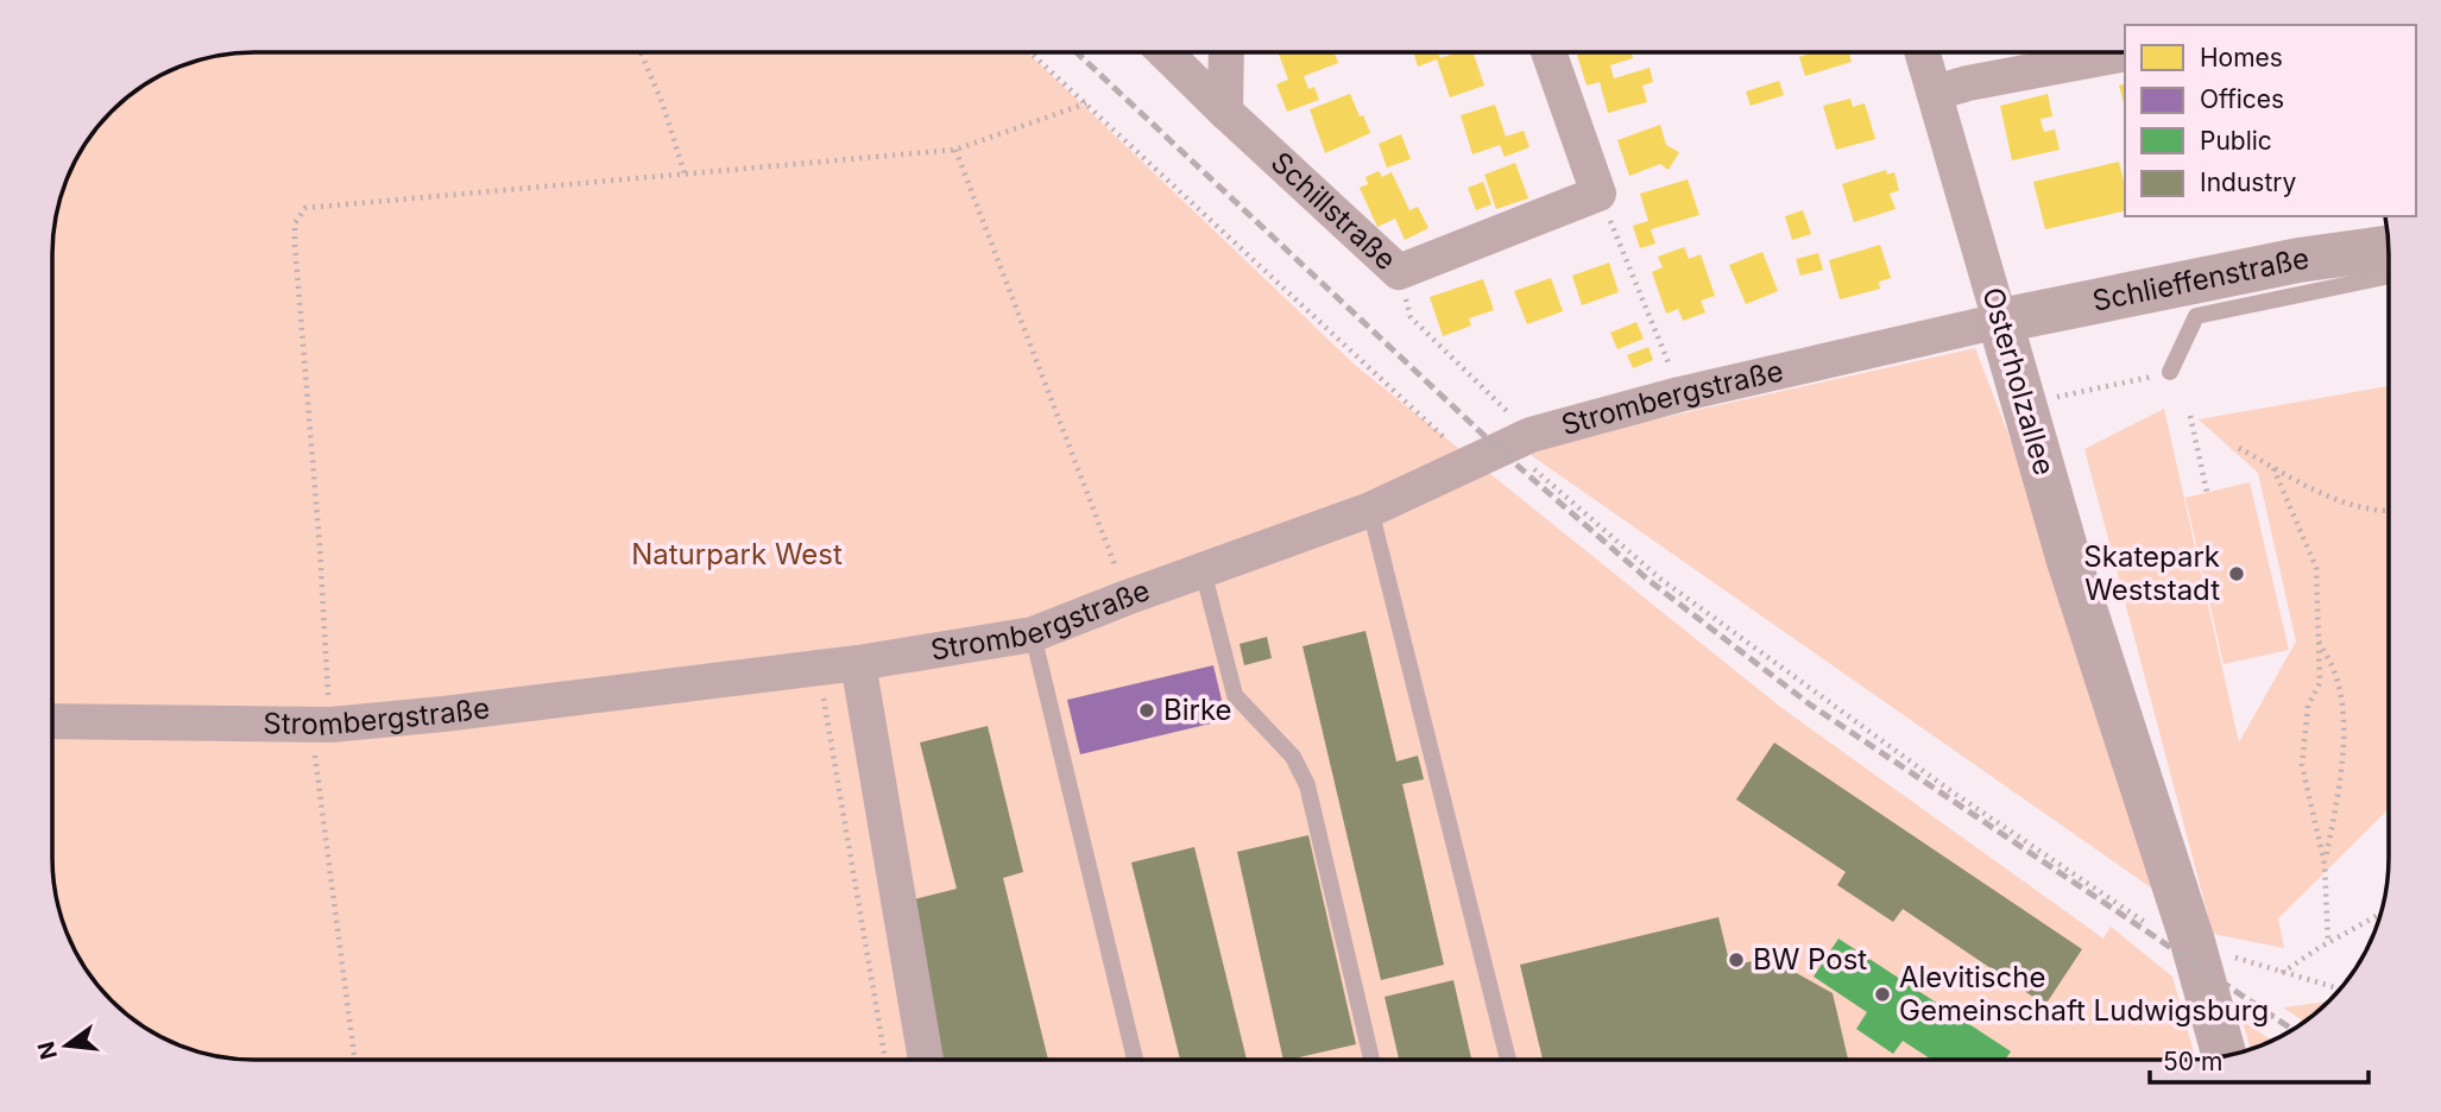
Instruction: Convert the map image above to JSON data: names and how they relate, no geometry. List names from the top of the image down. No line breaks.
{"streets":{"street":["Schillstraße","Schlieffenstraße","Osterholzallee","Strombergstraße"]},"crossings":[["Schillstraße","Osterholzallee"],["Schillstraße","Strombergstraße"],["Schlieffenstraße","Osterholzallee"],["Schlieffenstraße","Strombergstraße"],["Osterholzallee","Strombergstraße"]],"parks":["Naturpark West"],"places":["Skatepark Weststadt","Birke","BW Post","Alevitische Gemeinschaft Ludwigsburg"],"legend":["Homes","Offices","Public","Industry"],"scale_bar":"50 m","north":"left"}
